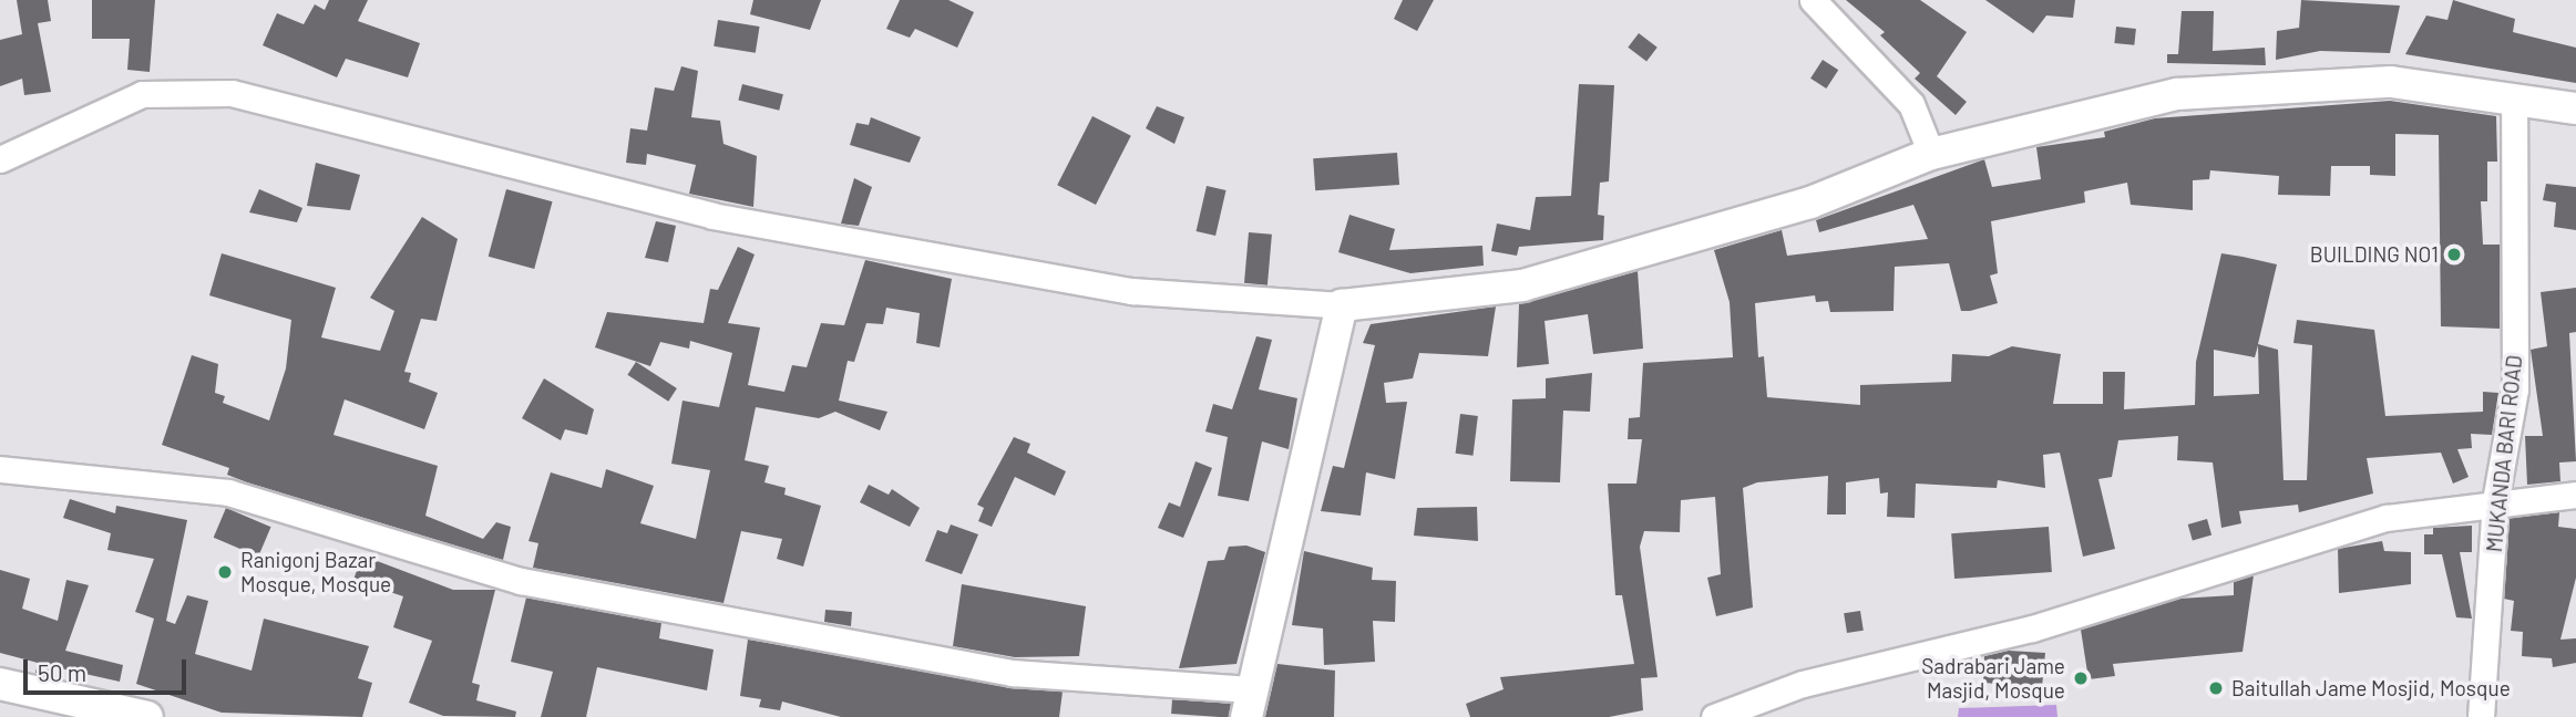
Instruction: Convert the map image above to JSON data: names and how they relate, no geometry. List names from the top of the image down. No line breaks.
{"streets":{"street":["MUKANDA BARI ROAD"]},"places":["BUILDING NO1","Ranigonj Bazar Mosque, Mosque","Sadrabari Jame Masjid, Mosque","Baitullah Jame Mosjid, Mosque"],"scale_bar":"50 m"}
